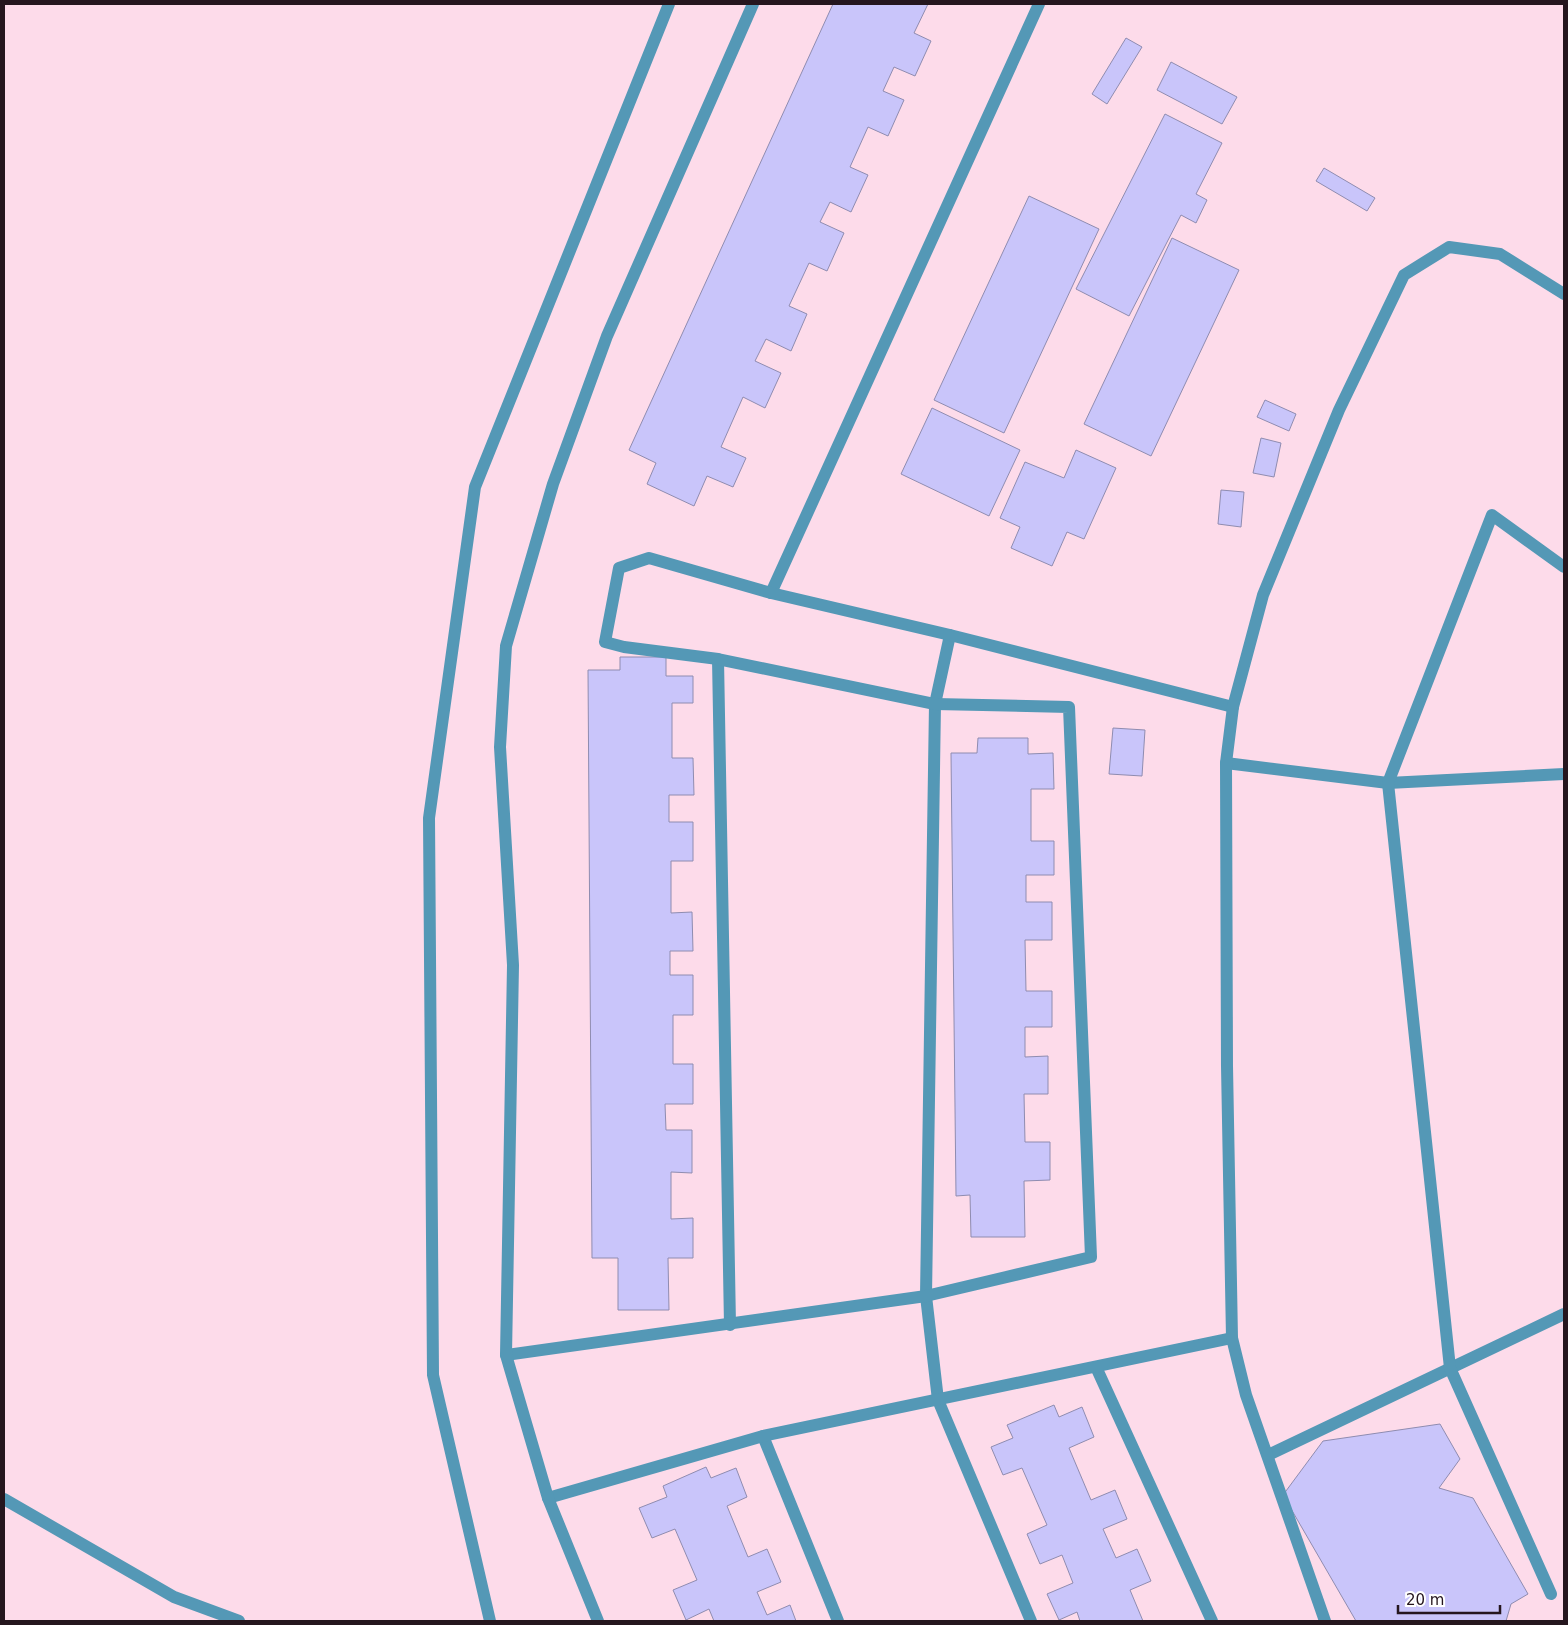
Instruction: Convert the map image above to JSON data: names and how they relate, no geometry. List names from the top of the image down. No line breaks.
{"scale_bar":"20 m"}
